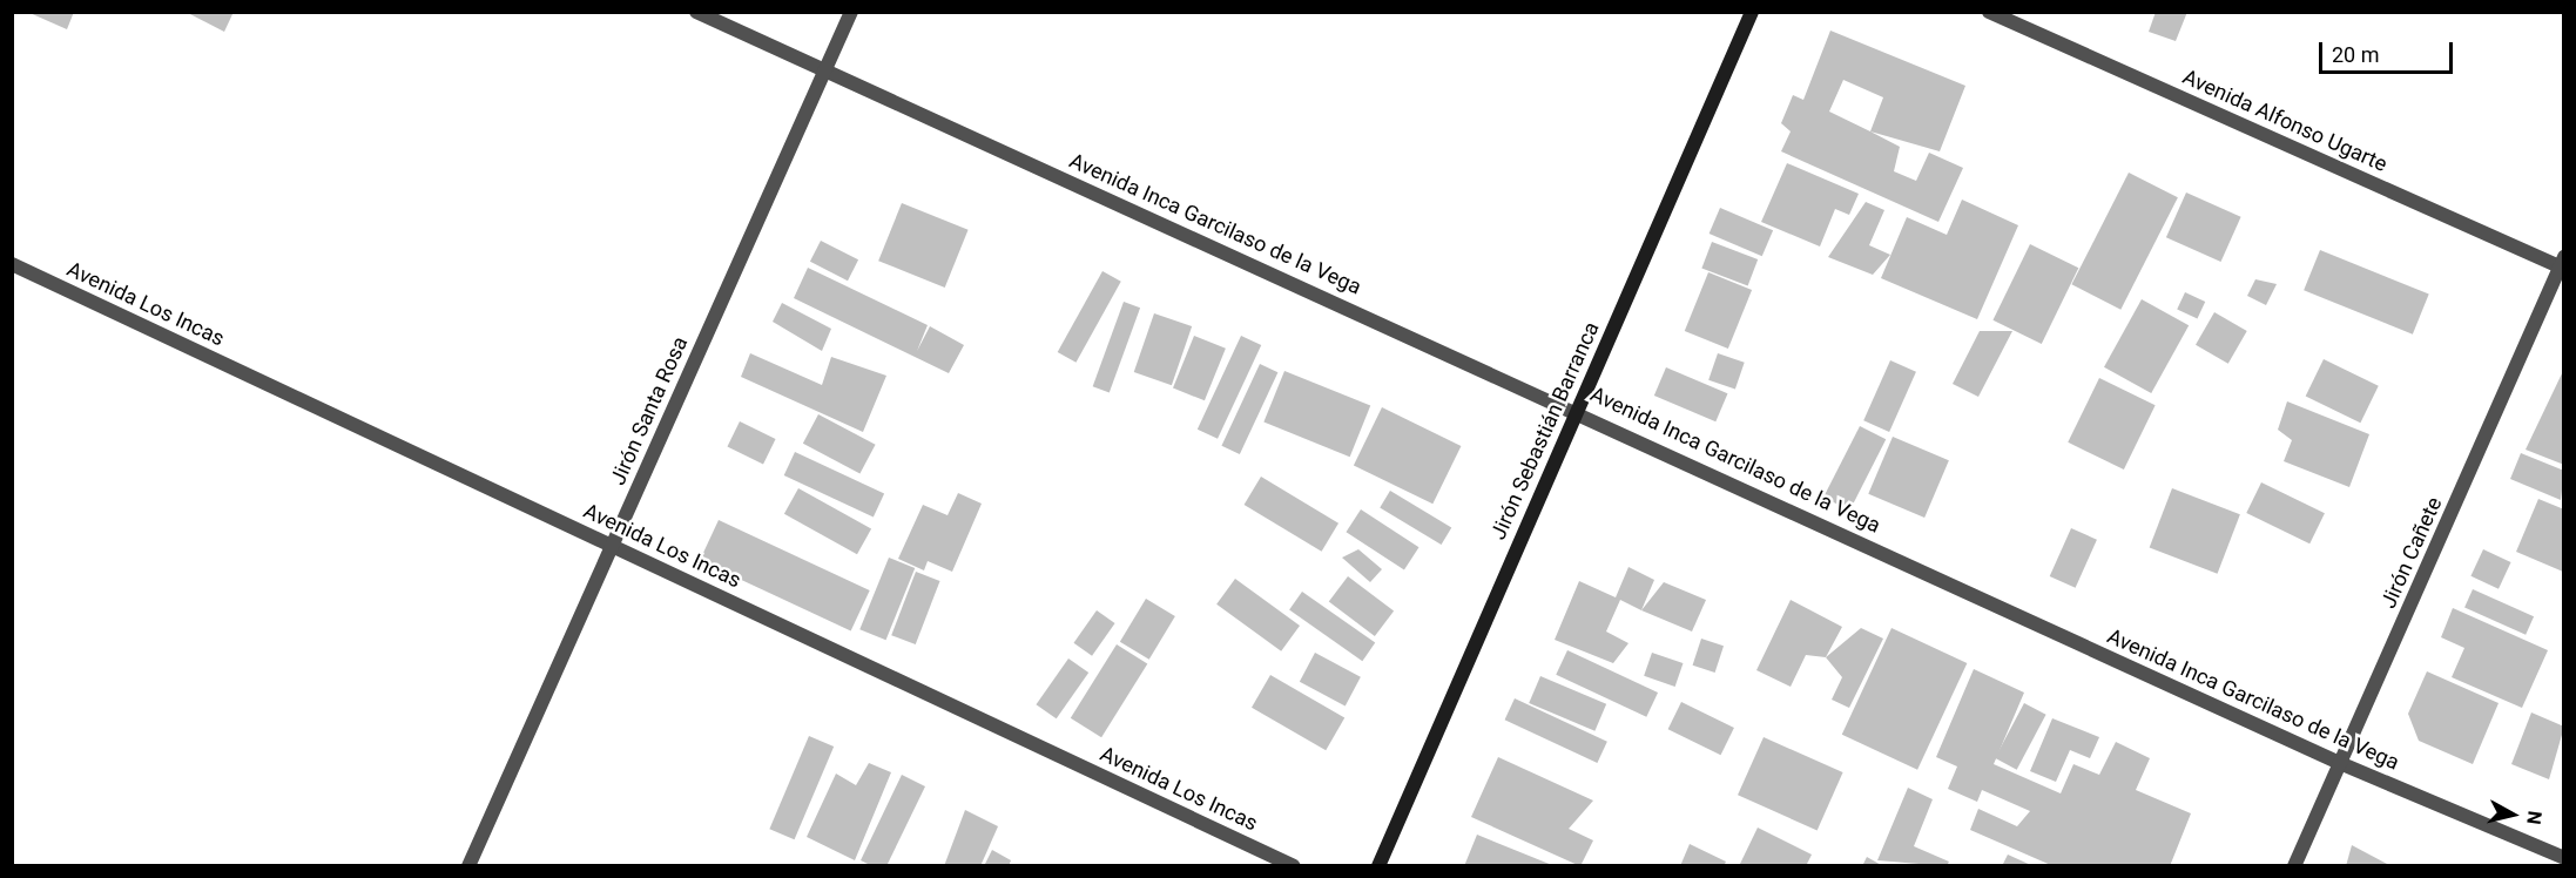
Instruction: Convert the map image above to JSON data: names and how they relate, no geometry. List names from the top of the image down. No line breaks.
{"streets":{"street":["Avenida Alfonso Ugarte","Avenida Inca Garcilaso de la Vega","Avenida Los Incas","Jirón Santa Rosa","Jirón Sebastián Barranca","Jirón Cañete"]},"crossings":[["Avenida Alfonso Ugarte","Jirón Cañete"],["Avenida Inca Garcilaso de la Vega","Jirón Santa Rosa"],["Avenida Inca Garcilaso de la Vega","Jirón Sebastián Barranca"],["Avenida Inca Garcilaso de la Vega","Jirón Cañete"],["Avenida Los Incas","Jirón Santa Rosa"]],"scale_bar":"20 m","north":"right"}
